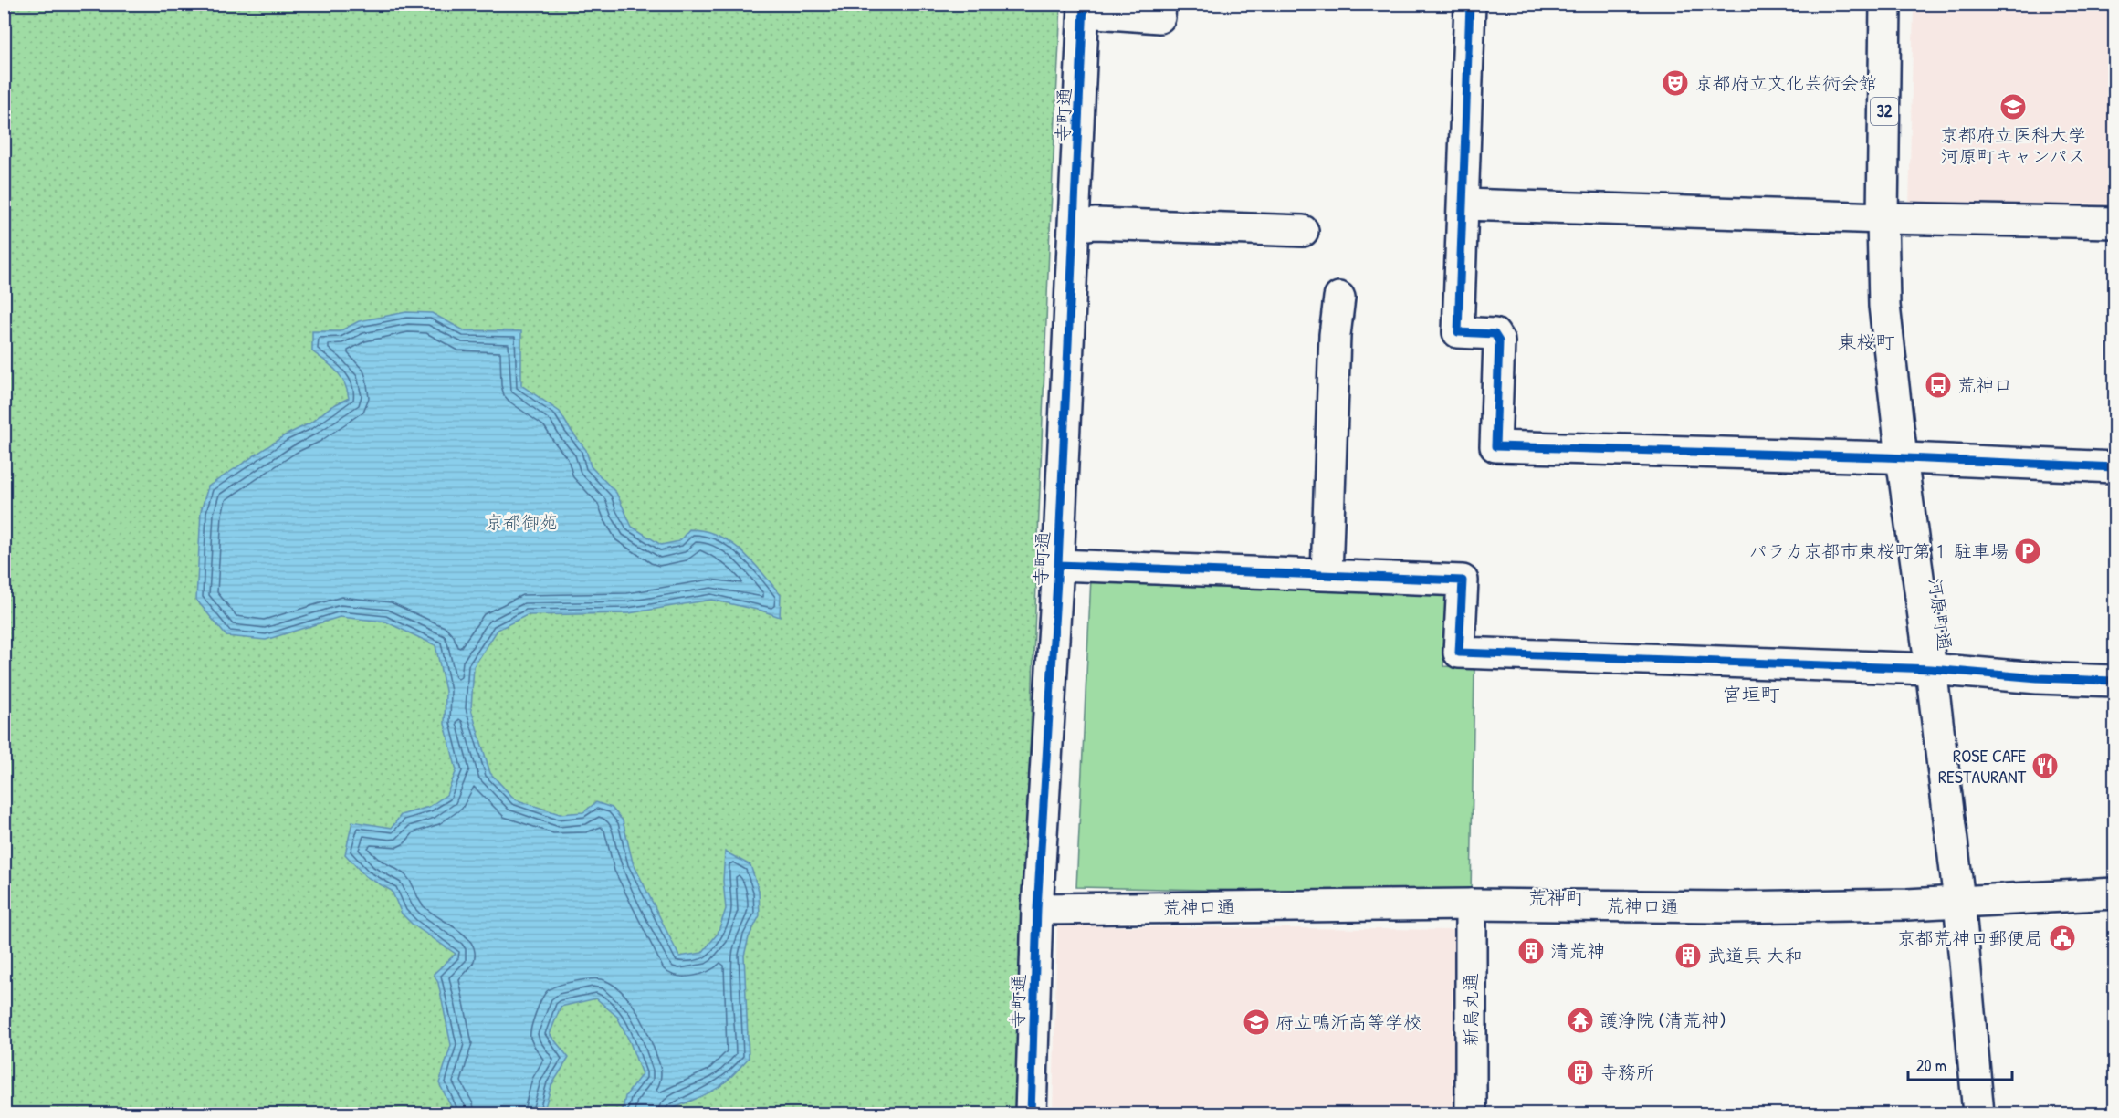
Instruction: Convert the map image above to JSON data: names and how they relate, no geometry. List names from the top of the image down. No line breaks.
{"streets":{"street":["32","寺町通","河原町通","荒神口通","新烏丸通"]},"crossings":[["寺町通","荒神口通"],["河原町通","荒神口通"],["荒神口通","新烏丸通"]],"districts":["東桜町","宮垣町","荒神町"],"parks":["京都御苑"],"places":{"theatre":["京都府立文化芸術会館"],"school or university":["京都府立医科大学 河原町キャンパス","府立鴨沂高等学校"],"bus stop":["荒神口"],"parking":["パラカ京都市東桜町第１ 駐車場"],"restaurant":["ROSE CAFE RESTAURANT"],"public building":["京都荒神口郵便局"],"building":["清荒神","武道具 大和","寺務所"],"temple":["護浄院 (清荒神)"]},"scale_bar":"20 m"}
